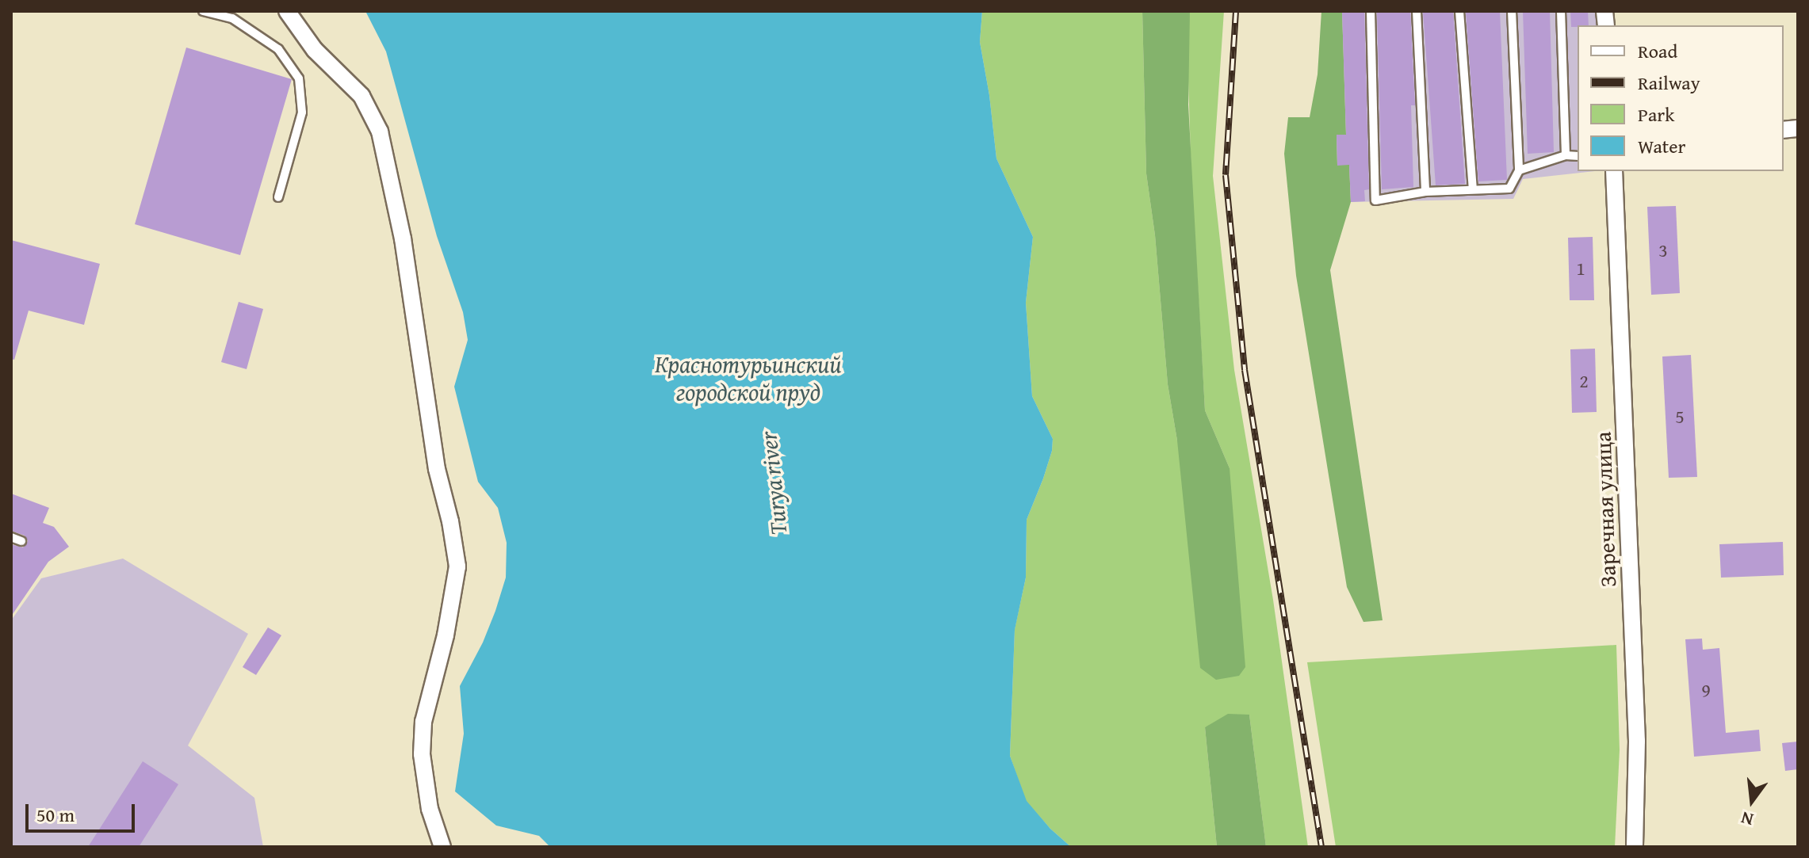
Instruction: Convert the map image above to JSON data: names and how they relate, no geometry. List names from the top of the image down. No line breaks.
{"streets":{"street":["Заречная улица"]},"water":["Краснотурьинский городской пруд","Turya river"],"house_numbers":["3","1","2","5","9"],"legend":["Road","Railway","Park","Water"],"scale_bar":"50 m","north":"bottom"}
